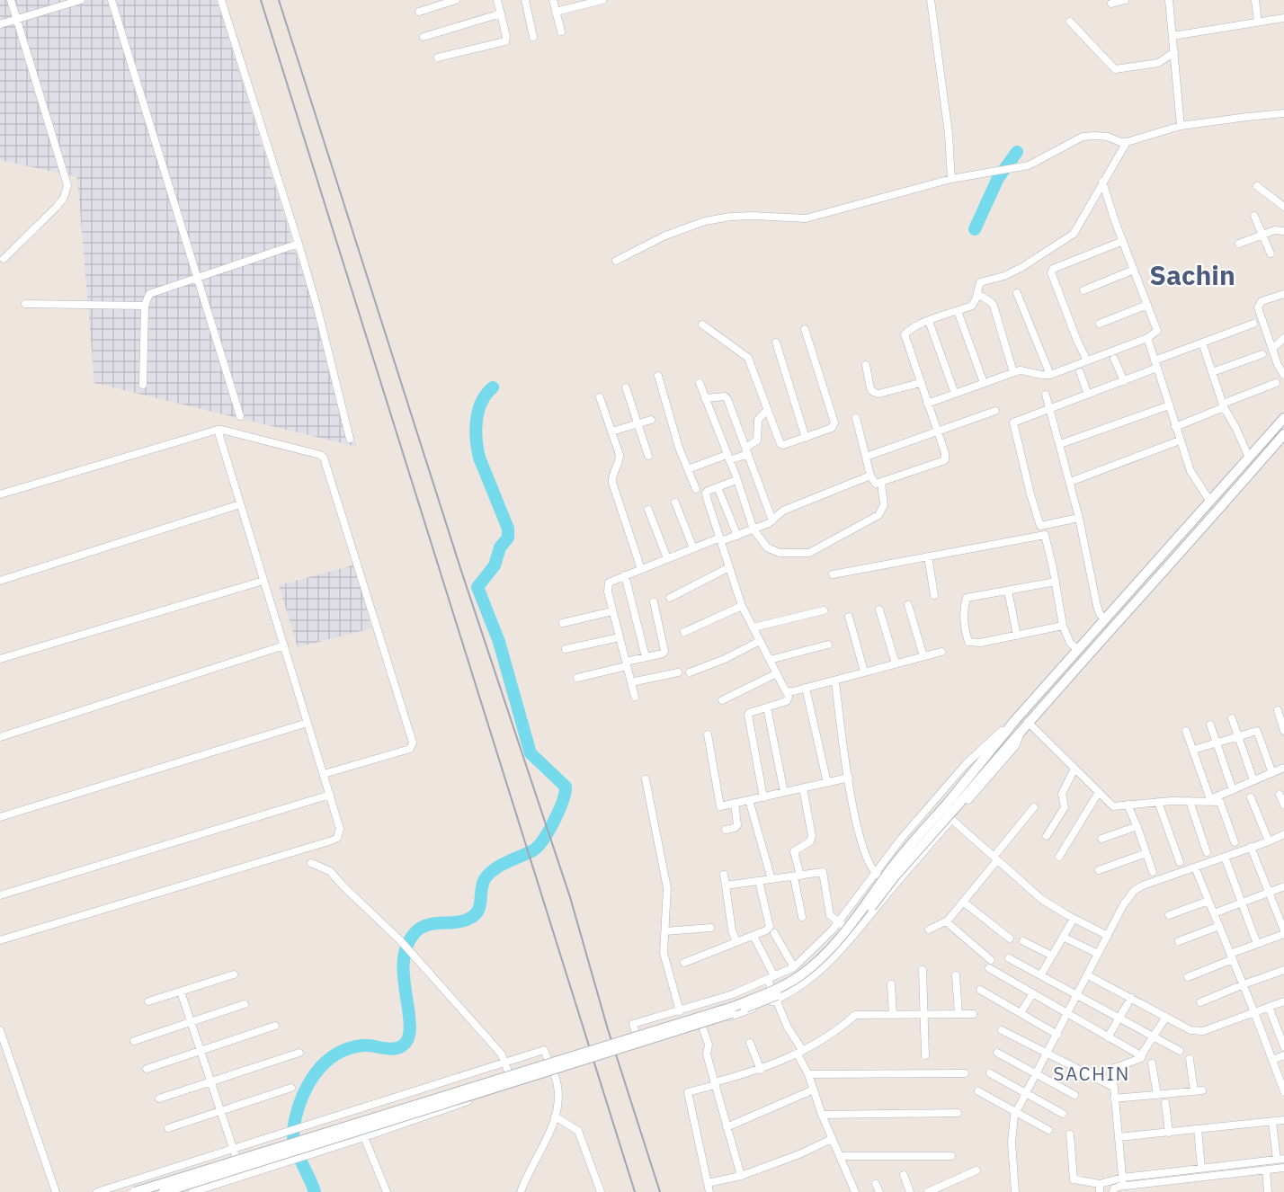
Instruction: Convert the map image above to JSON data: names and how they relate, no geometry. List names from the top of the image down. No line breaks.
{"districts":["Sachin","SACHIN"]}
